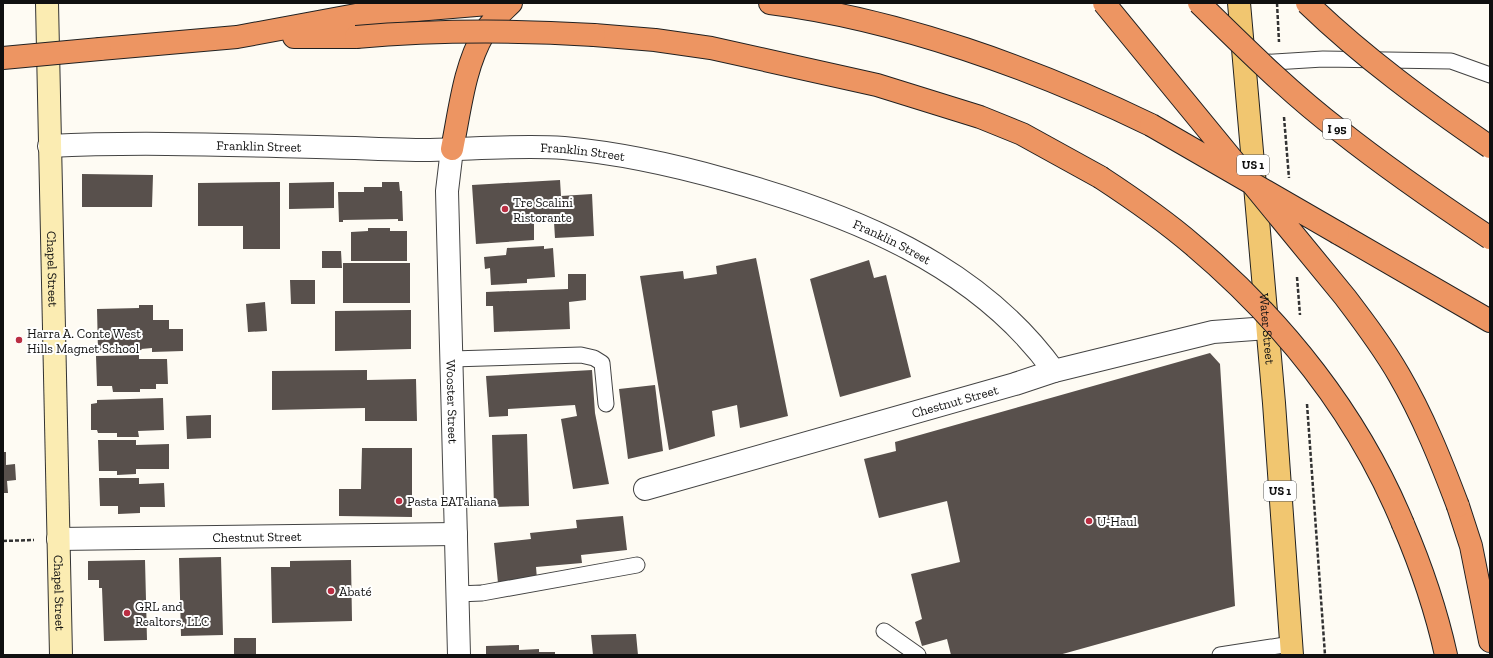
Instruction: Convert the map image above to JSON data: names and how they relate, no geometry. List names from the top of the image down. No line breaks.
{"streets":{"highway":["I 95"],"main road":["US 1","Chapel Street","Water Street"],"street":["Franklin Street","Chestnut Street","Wooster Street"]},"crossings":[["Franklin Street","Chapel Street"],["Franklin Street","Chestnut Street"],["Franklin Street","Wooster Street"],["Chapel Street","Chestnut Street"],["Water Street","Chestnut Street"],["Chestnut Street","Wooster Street"]],"places":["Tre Scalini Ristorante","Harra A. Conte West Hills Magnet School","Pasta EATaliana","U-Haul","Abaté","GRL and Realtors, LLC"]}
